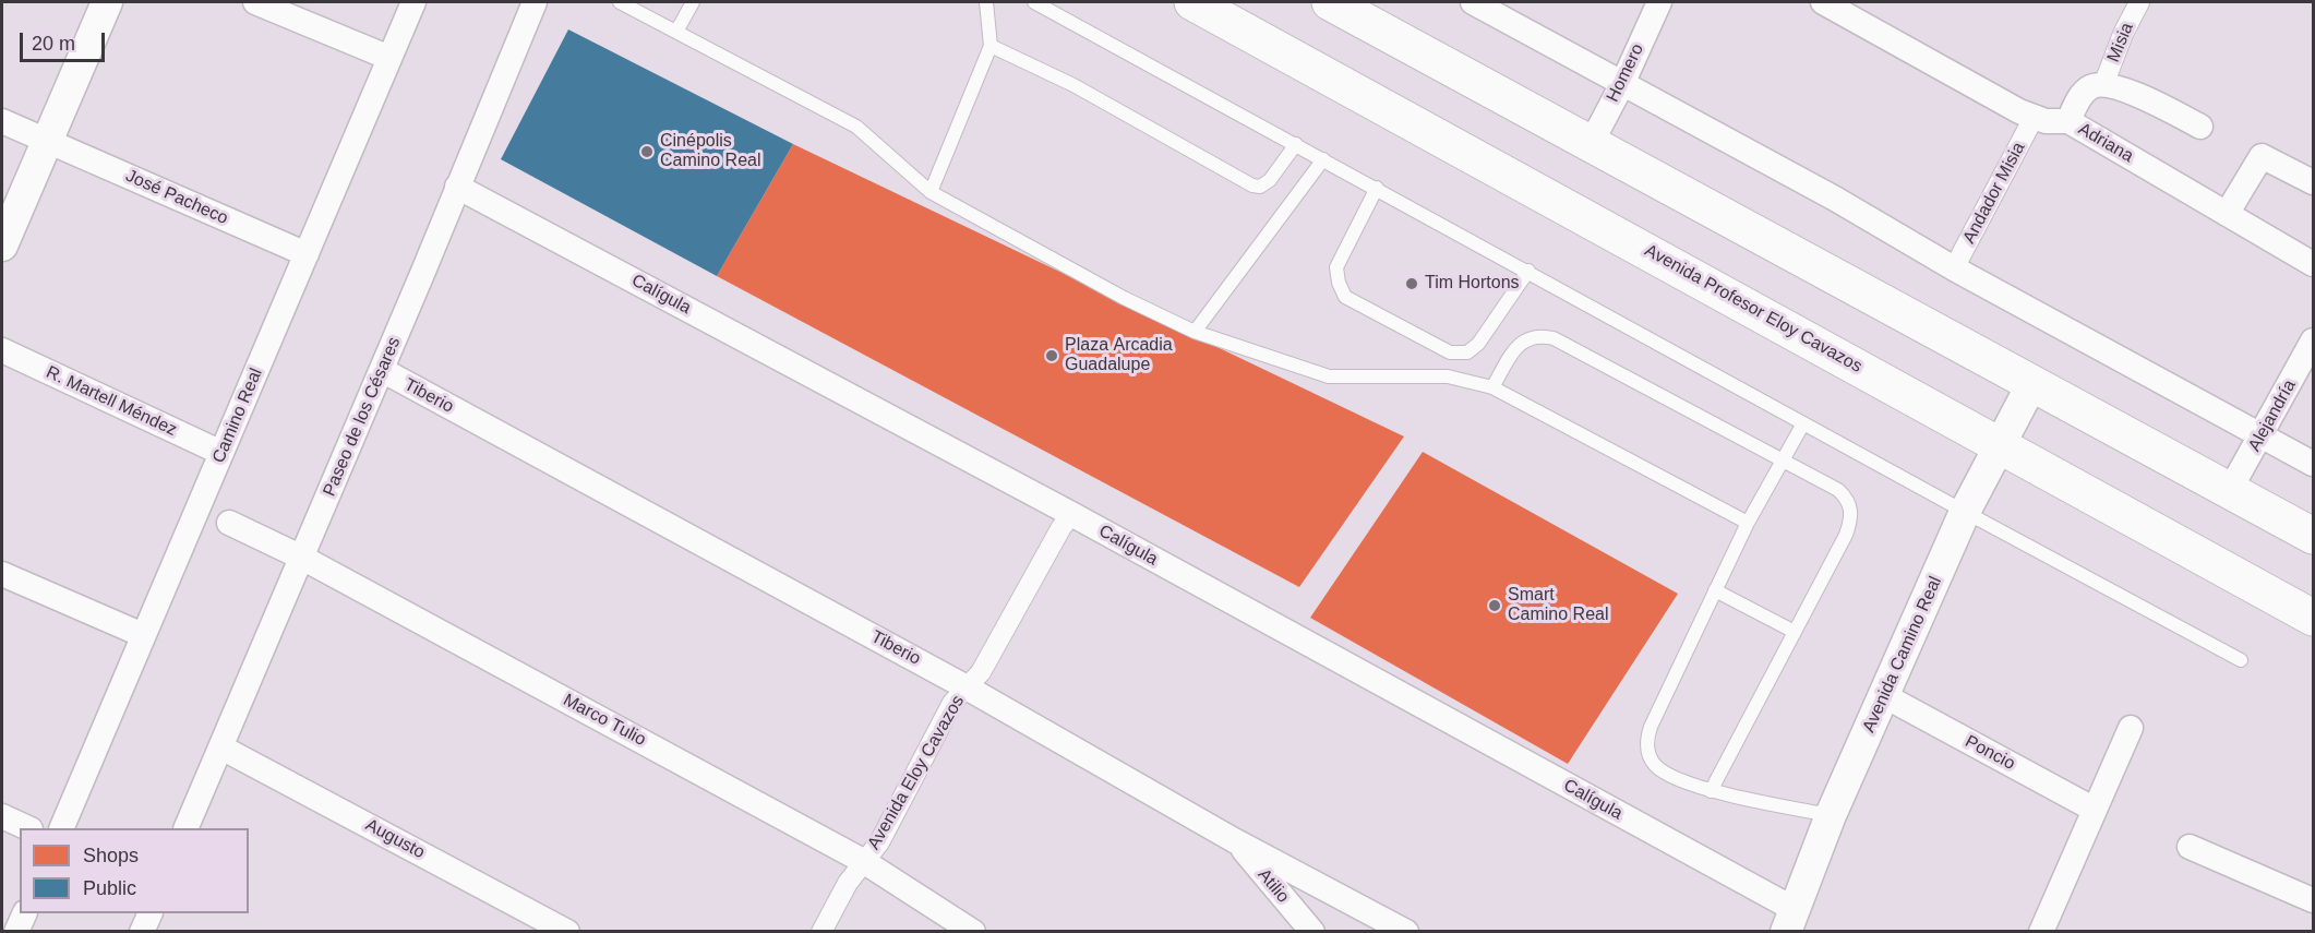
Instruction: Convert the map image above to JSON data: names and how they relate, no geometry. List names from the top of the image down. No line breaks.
{"streets":{"main road":["Avenida Profesor Eloy Cavazos"],"street":["Misia","Homero","Adriana","Andador Misia","José Pacheco","Calígula","Tiberio","R. Martell Méndez","Camino Real","Alejandría","Paseo de los Césares","Avenida Camino Real","Marco Tulio","Poncio","Avenida Eloy Cavazos","Augusto","Atilio"]},"crossings":[["Adriana","Andador Misia"],["José Pacheco","Camino Real"],["Calígula","Paseo de los Césares"],["Calígula","Avenida Camino Real"],["Calígula","Avenida Eloy Cavazos"],["Avenida Profesor Eloy Cavazos","Avenida Camino Real"],["Tiberio","Paseo de los Césares"],["Tiberio","Avenida Eloy Cavazos"],["Tiberio","Atilio"],["R. Martell Méndez","Camino Real"],["Paseo de los Césares","Marco Tulio"],["Paseo de los Césares","Augusto"],["Avenida Camino Real","Poncio"],["Marco Tulio","Avenida Eloy Cavazos"]],"places":["Cinépolis Camino Real","Tim Hortons","Plaza Arcadia Guadalupe","Smart Camino Real"],"legend":["Shops","Public"],"scale_bar":"20 m"}
